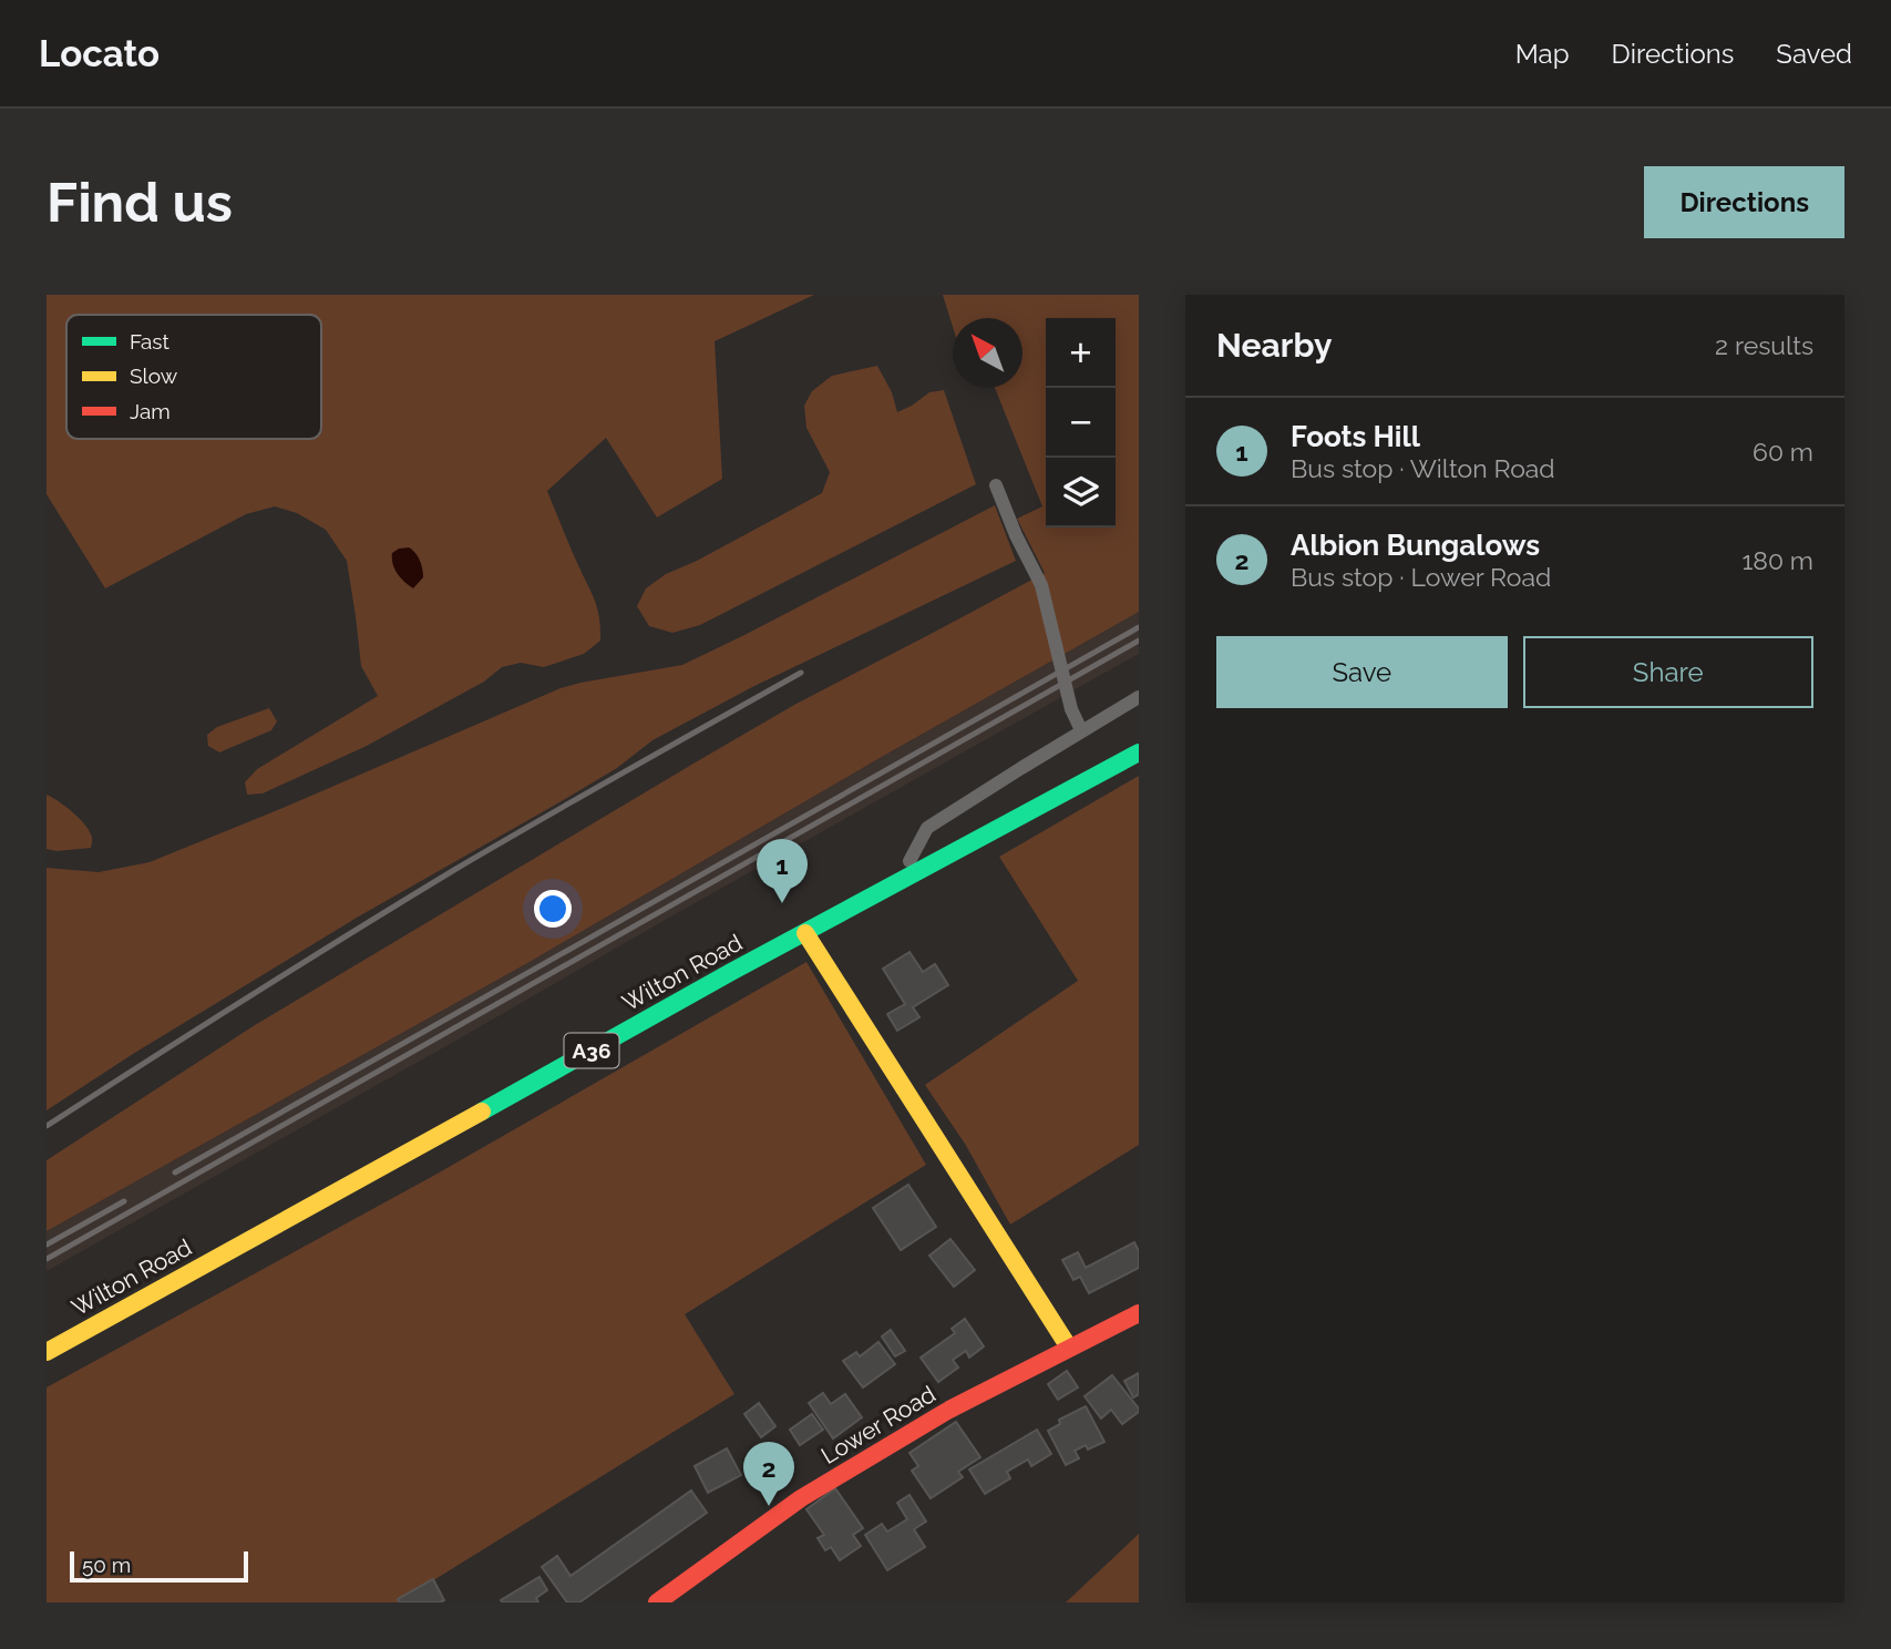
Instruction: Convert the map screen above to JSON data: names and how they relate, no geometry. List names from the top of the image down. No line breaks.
{"streets":{"main road":["Wilton Road","A36","Lower Road"]},"legend":["Fast","Slow","Jam"],"scale_bar":"50 m","north":"top left","page":{"header":"Locato","nav":["Map","Directions","Saved"],"buttons":["Directions",["Save","Share"]],"title":"Find us","heading":["Nearby","2 results"],"map_buttons":["+","−"],"list":[{"mark":"1","name":"Foots Hill","note":"Bus stop · Wilton Road","value":"60 m"},{"mark":"2","name":"Albion Bungalows","note":"Bus stop · Lower Road","value":"180 m"}],"pins":["1","2"],"scale":"50 m"}}
